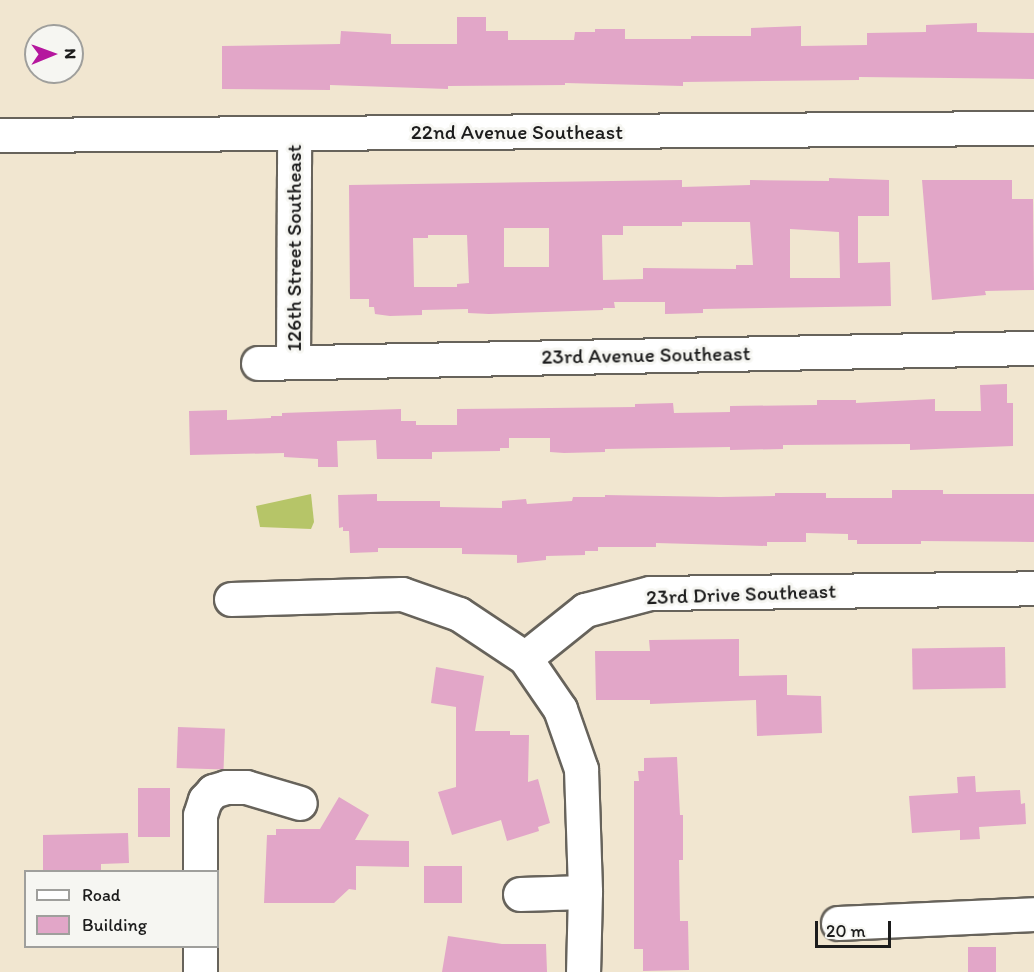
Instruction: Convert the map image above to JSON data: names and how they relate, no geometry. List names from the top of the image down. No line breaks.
{"streets":{"street":["22nd Avenue Southeast","126th Street Southeast","23rd Avenue Southeast","23rd Drive Southeast"]},"crossings":[["22nd Avenue Southeast","126th Street Southeast"],["126th Street Southeast","23rd Avenue Southeast"]],"legend":["Road","Building"],"scale_bar":"20 m","north":"right"}
